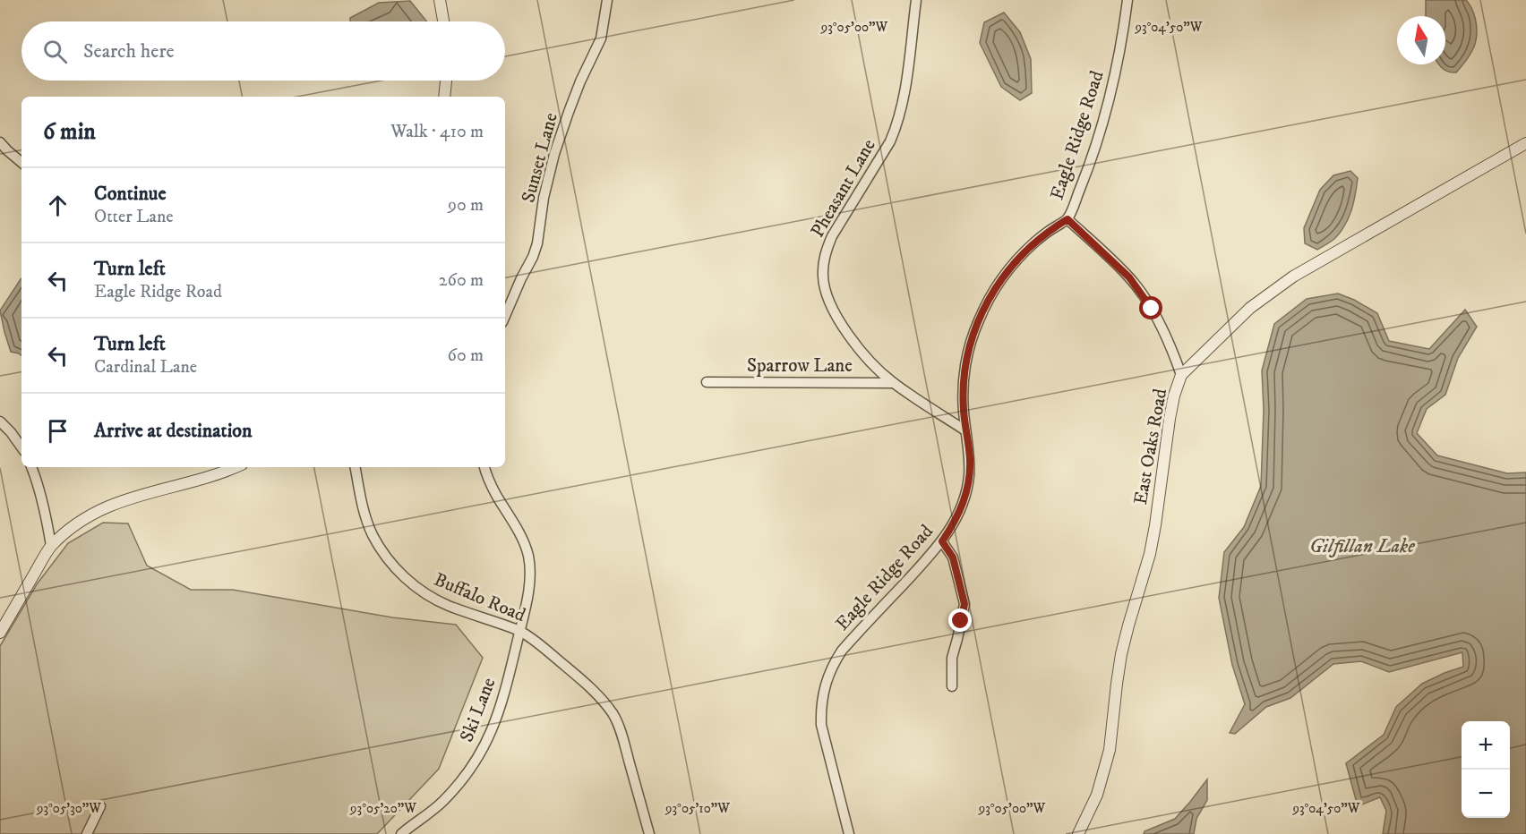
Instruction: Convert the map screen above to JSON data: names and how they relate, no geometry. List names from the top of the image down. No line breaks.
{"streets":{"street":["Eagle Ridge Road","Sunset Lane","Pheasant Lane","Sparrow Lane","East Oaks Road","Buffalo Road","Ski Lane"]},"crossings":[["Eagle Ridge Road","Pheasant Lane"],["Pheasant Lane","Sparrow Lane"],["Buffalo Road","Ski Lane"]],"water":["Gilfillan Lake"],"north":"top","page":{"search":"Search here","heading":["6 min","Walk · 410 m"],"list":[["Continue","Otter Lane","90 m"],["Turn left","Eagle Ridge Road","260 m"],["Turn left","Cardinal Lane","60 m"],"Arrive at destination"],"map_buttons":["+","−"]},"coordinates":["93°04'50\"W","93°05'00\"W","93°05'30\"W","93°05'20\"W","93°05'10\"W"]}
